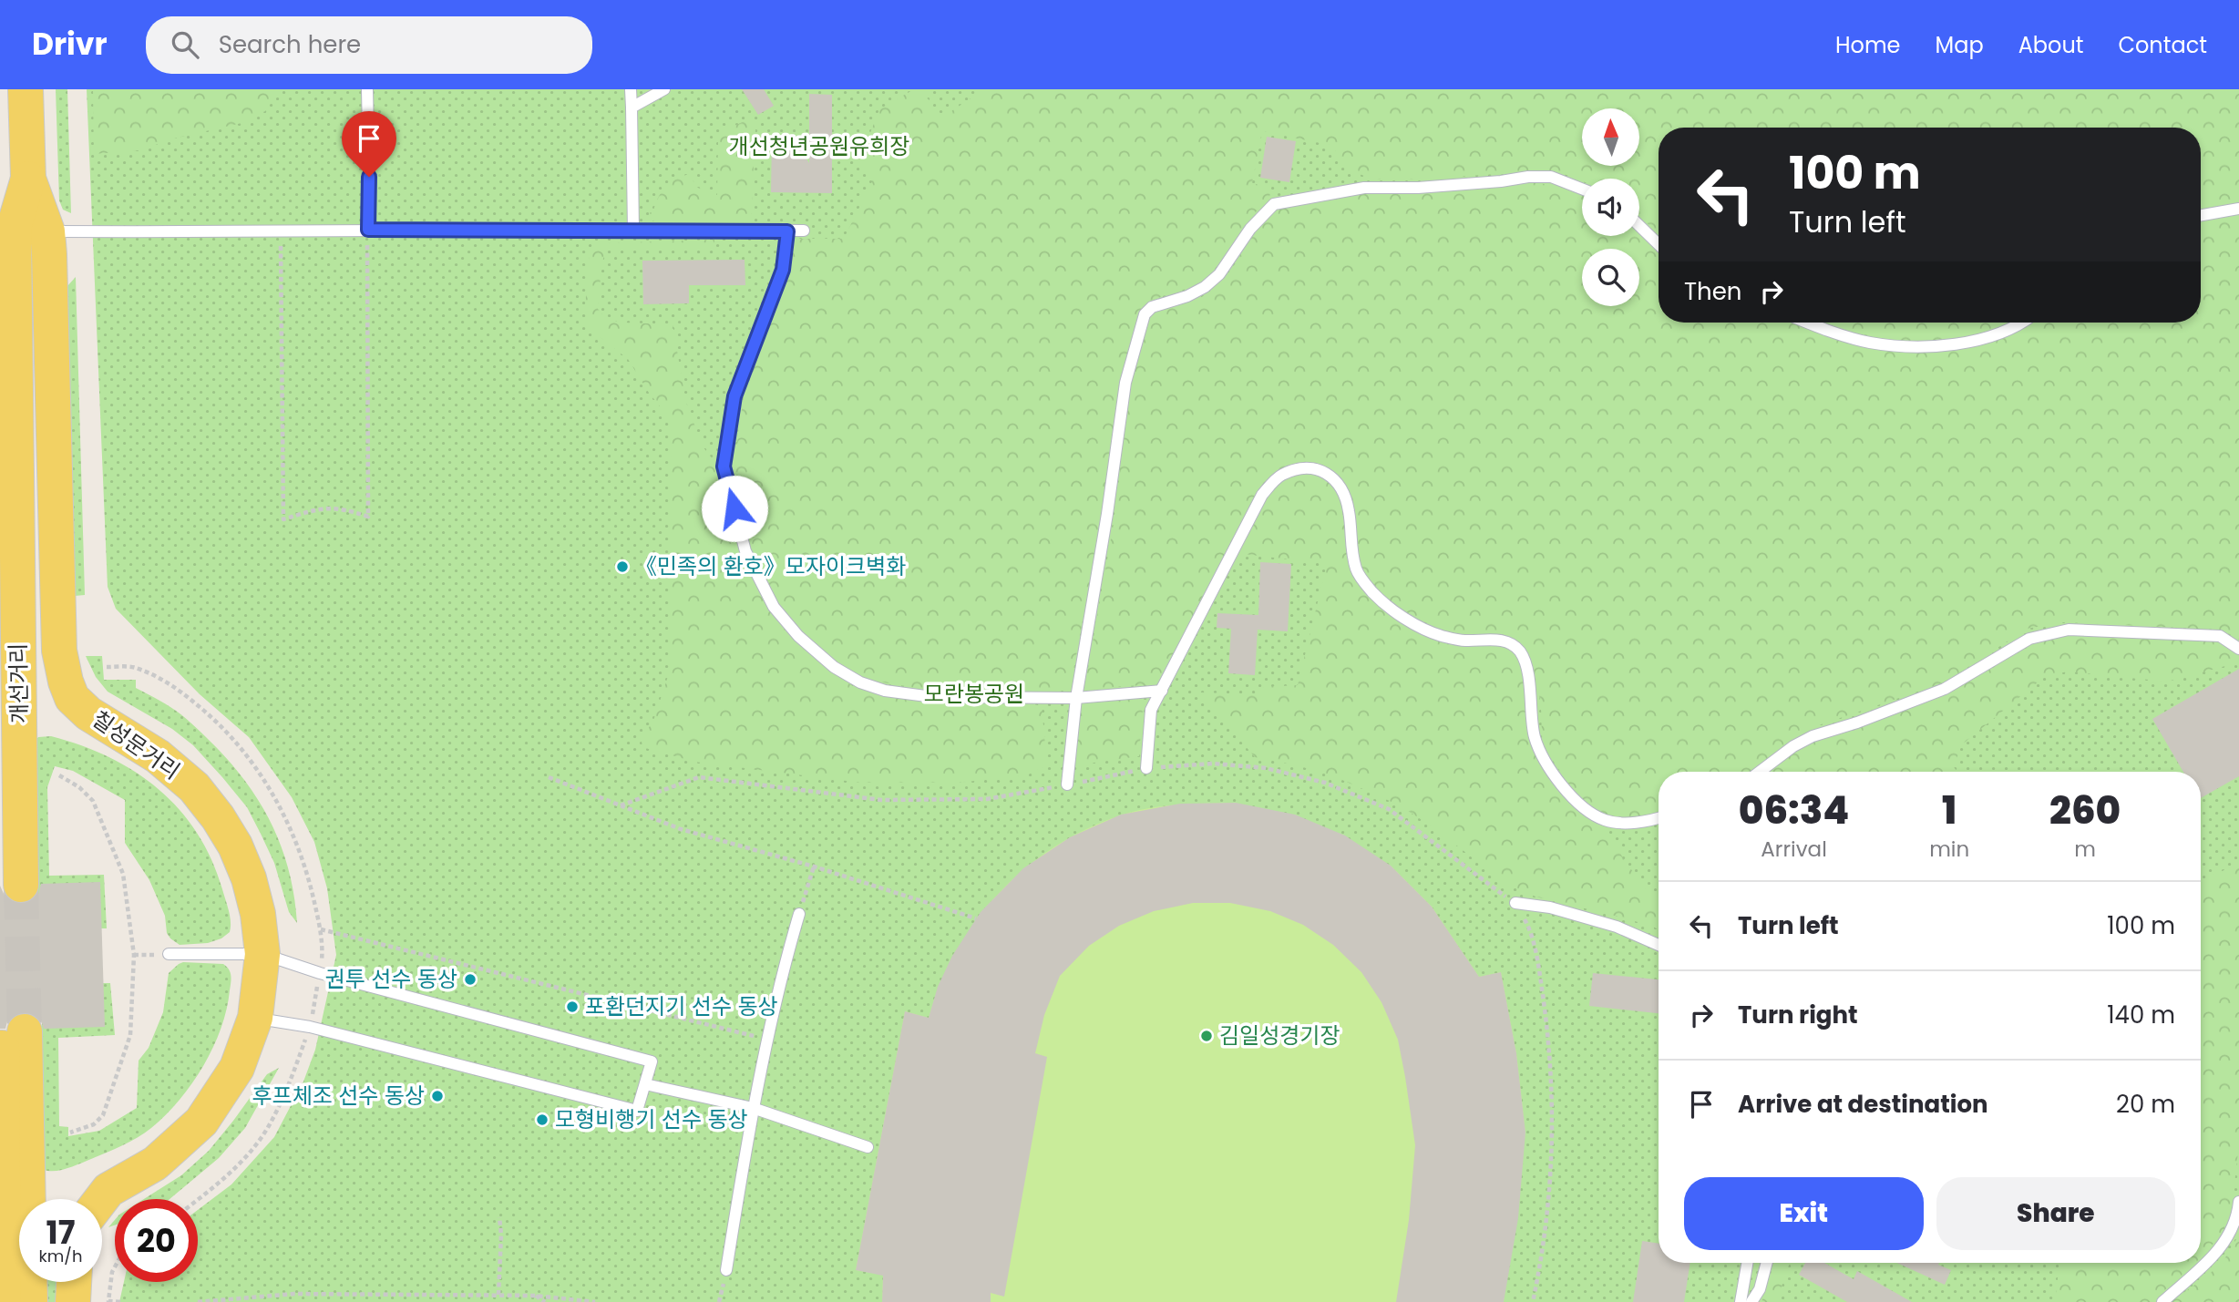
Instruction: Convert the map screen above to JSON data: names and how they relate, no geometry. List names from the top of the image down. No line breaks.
{"streets":{"main road":["개선거리","칠성문거리"]},"crossings":[["개선거리","칠성문거리"]],"parks":["개선청년공원유희장","모란봉공원"],"places":["《민족의 환호》모자이크벽화","권투 선수 동상","포환던지기 선수 동상","김일성경기장","후프체조 선수 동상","모형비행기 선수 동상"],"north":"top","page":{"header":"Drivr","search":"Search here","nav":["Home","Map","About","Contact"],"turn":["100 m","Turn left"],"then":"Then","eta":["06:34","Arrival","1","min","260","m"],"list":[{"name":"Turn left","value":"100 m"},{"name":"Turn right","value":"140 m"},{"name":"Arrive at destination","value":"20 m"}],"buttons":["Exit","Share"],"speed":"17 km/h","limit":"20"}}
